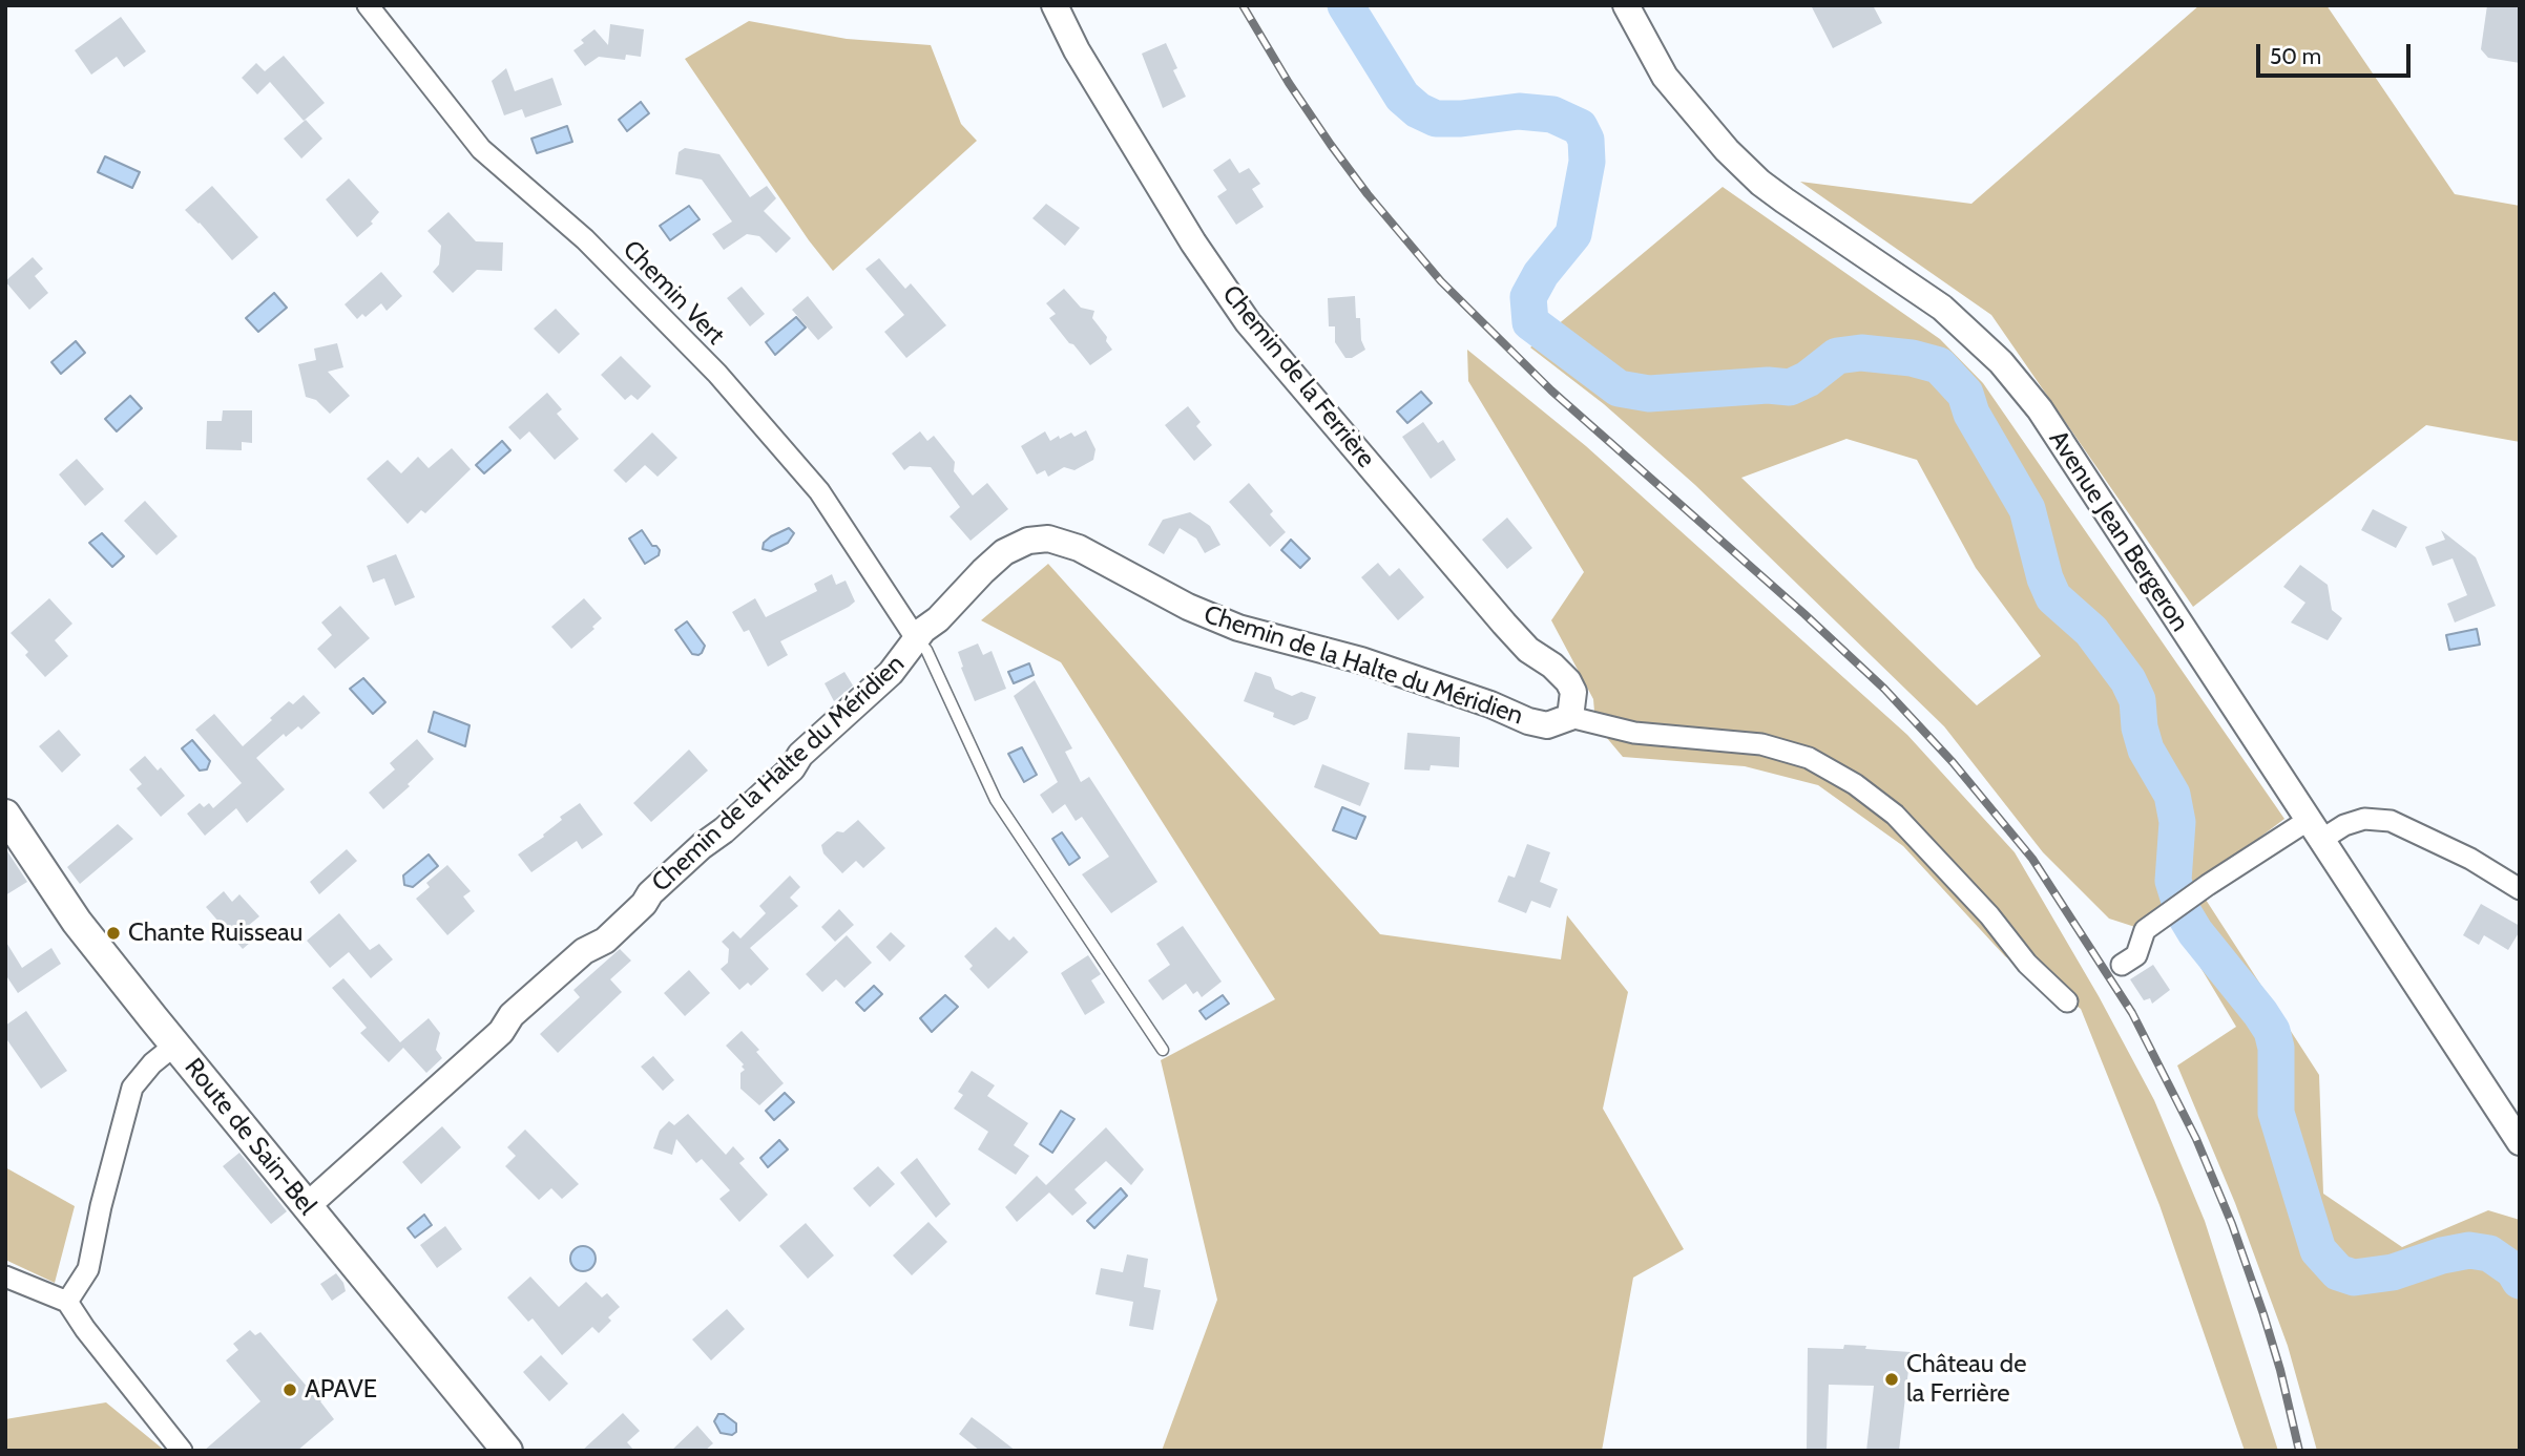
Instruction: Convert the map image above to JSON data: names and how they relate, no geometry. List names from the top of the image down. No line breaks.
{"streets":{"main road":["Route de Sain-Bel"],"street":["Chemin Vert","Chemin de la Ferrière","Avenue Jean Bergeron","Chemin de la Halte du Méridien"]},"crossings":[["Chemin Vert","Chemin de la Halte du Méridien"],["Chemin de la Ferrière","Chemin de la Halte du Méridien"],["Chemin de la Halte du Méridien","Route de Sain-Bel"]],"places":["Chante Ruisseau","Château de la Ferrière","APAVE"],"scale_bar":"50 m"}
